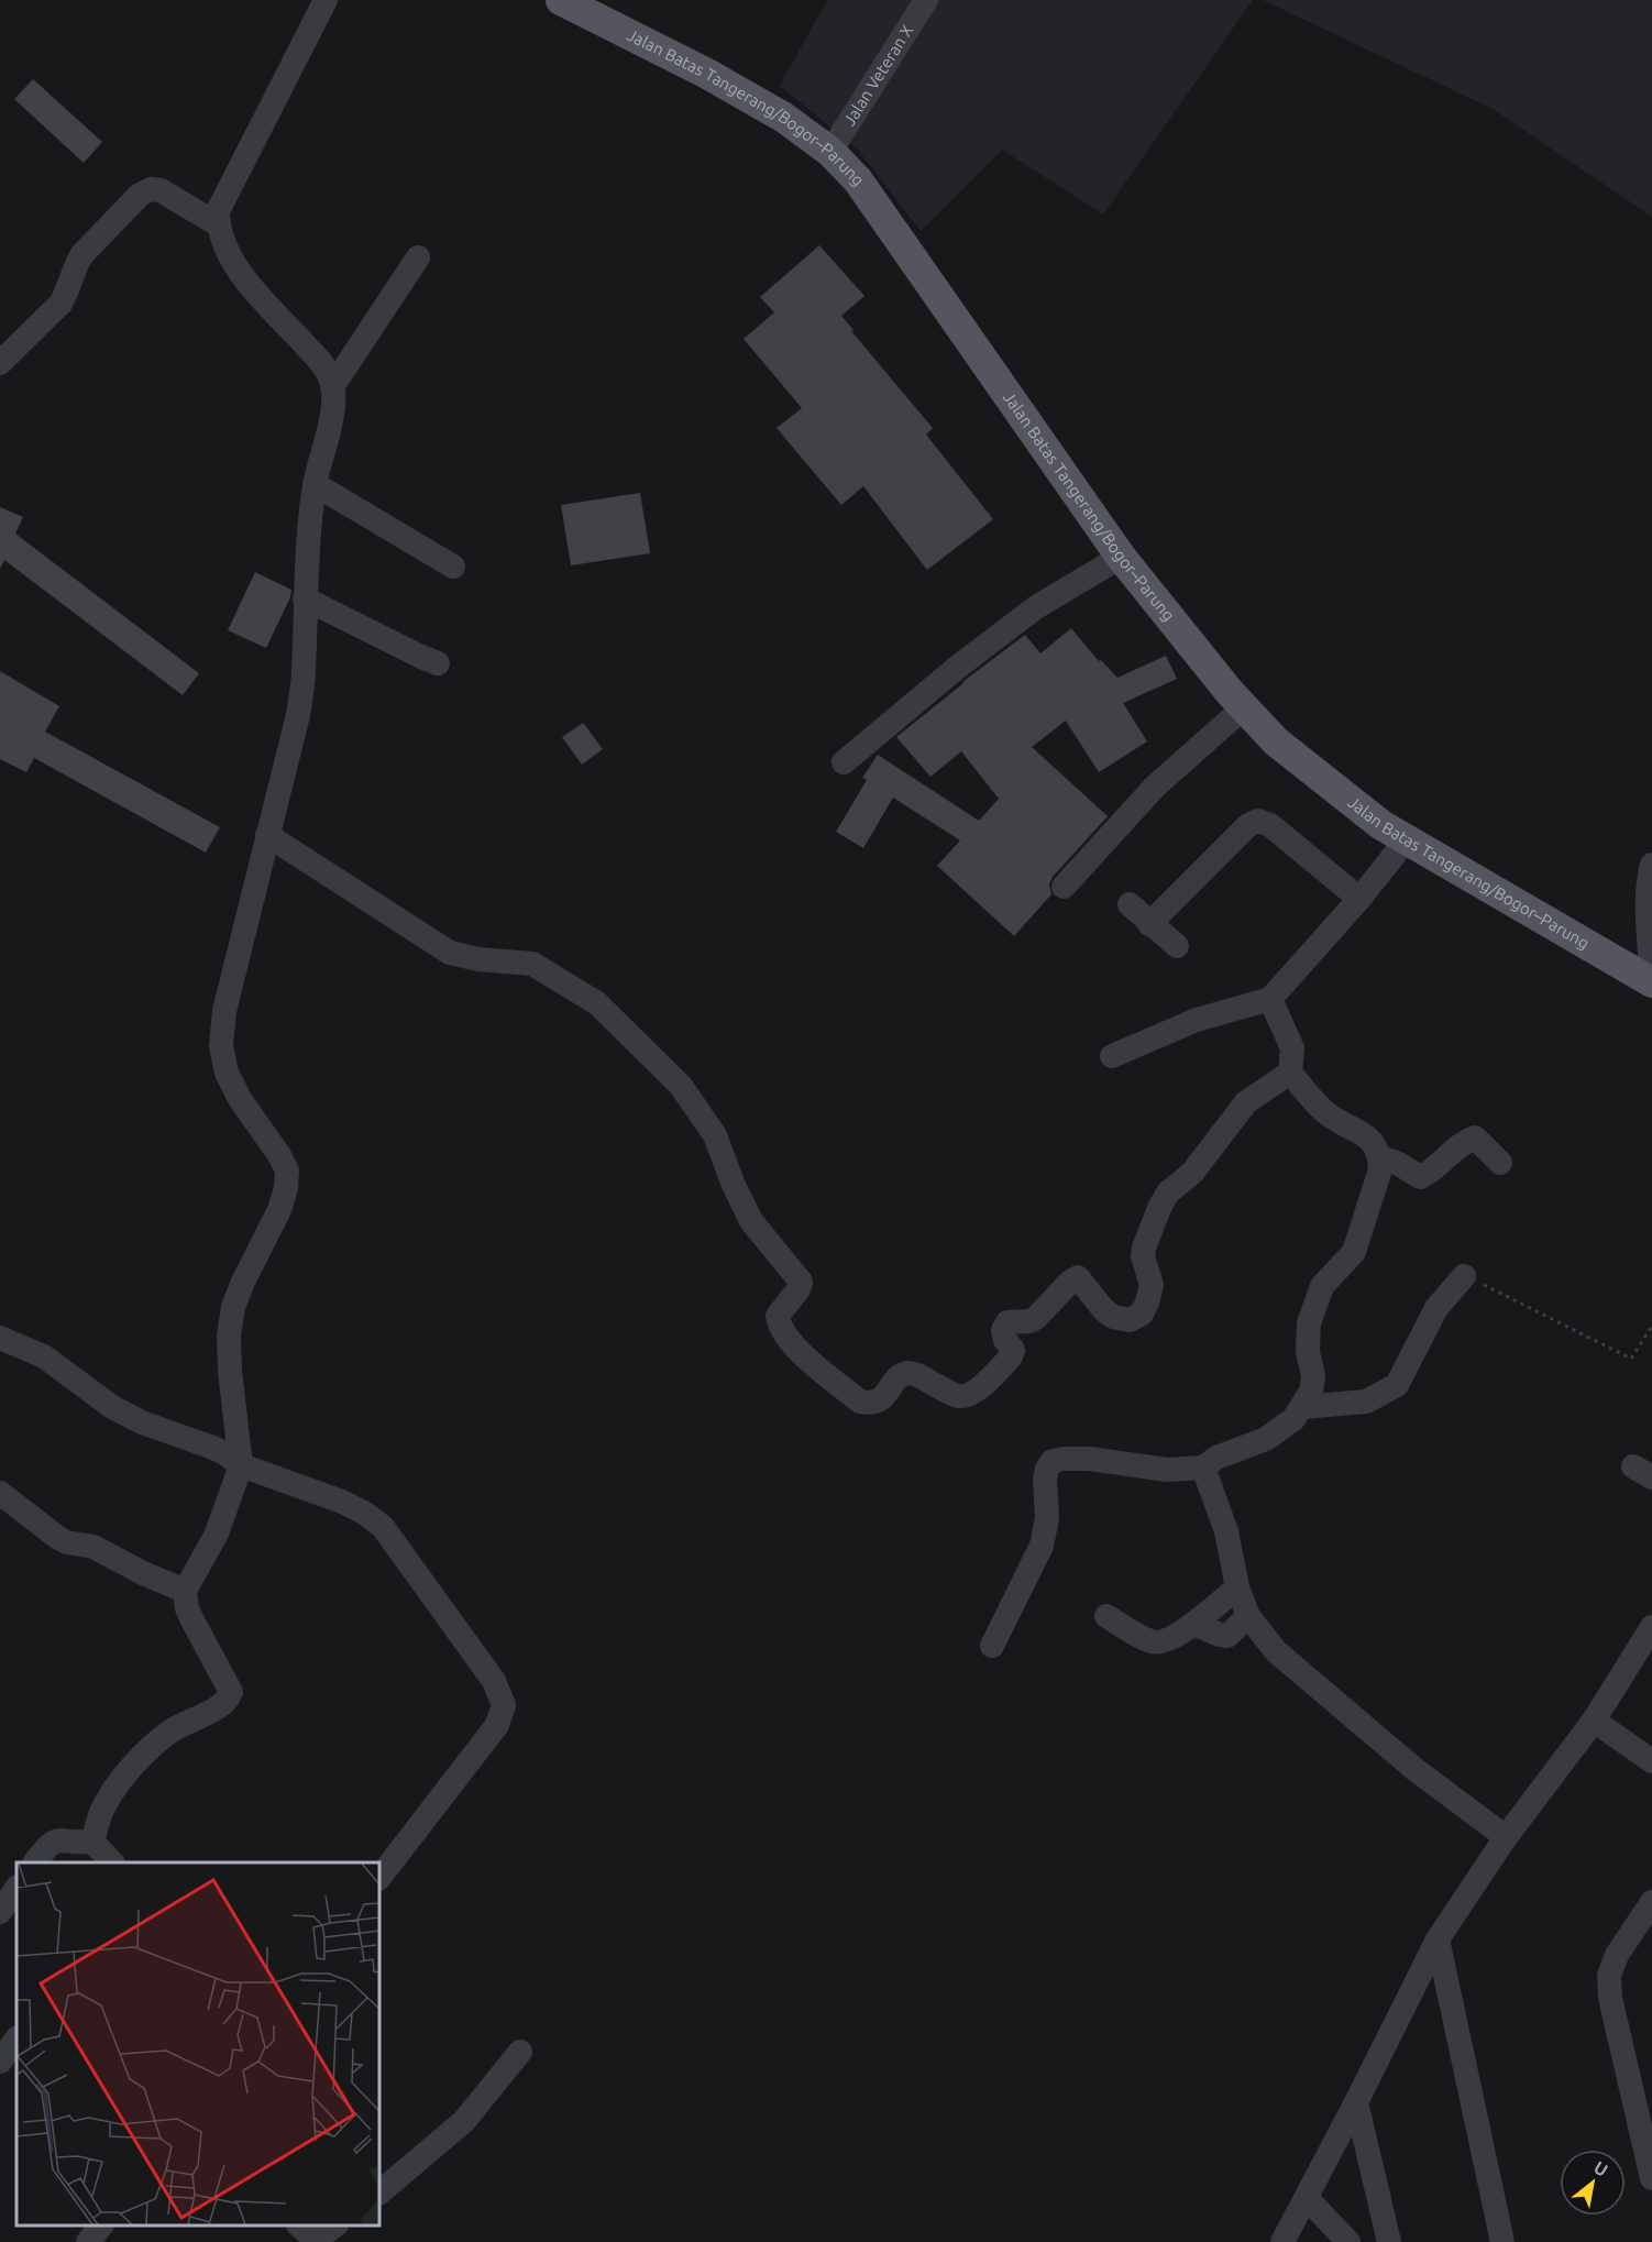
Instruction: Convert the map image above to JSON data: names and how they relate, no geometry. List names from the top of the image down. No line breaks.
{"streets":{"main road":["Jalan Batas Tangerang/Bogor–Parung"],"street":["Jalan Veteran X"]},"crossings":[["Jalan Veteran X","Jalan Batas Tangerang/Bogor–Parung"]],"north":"top right"}
